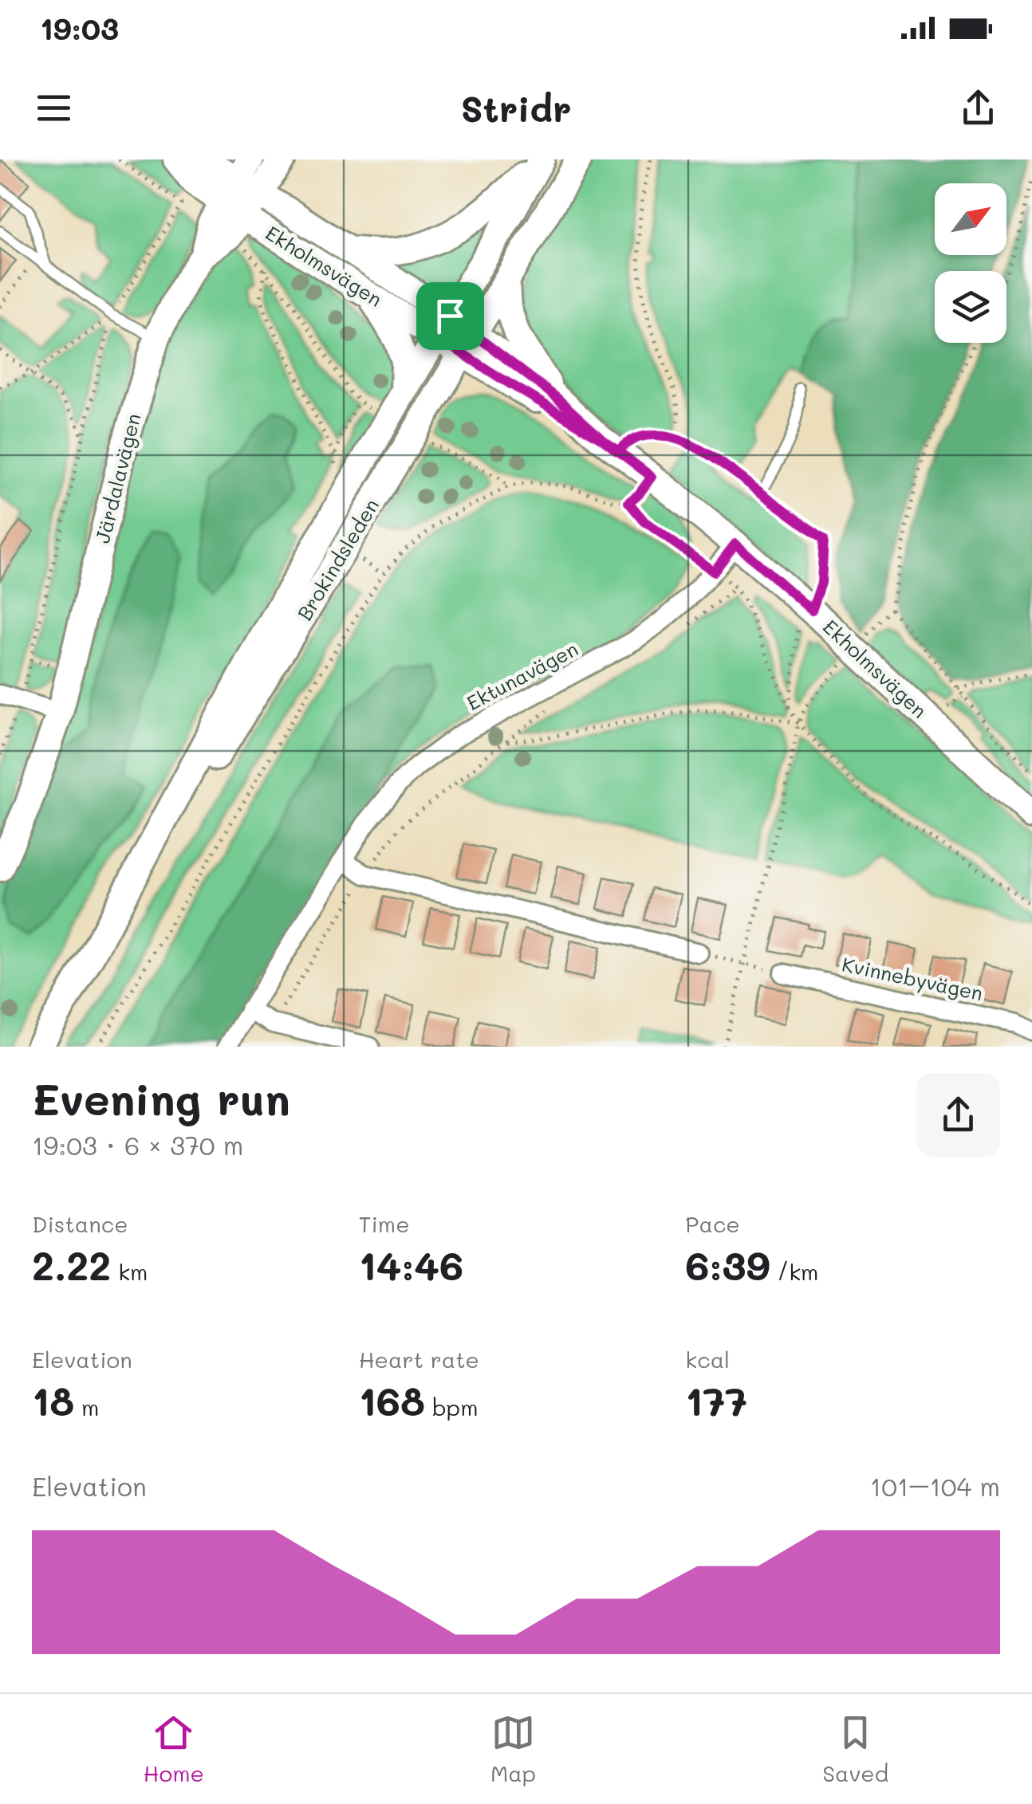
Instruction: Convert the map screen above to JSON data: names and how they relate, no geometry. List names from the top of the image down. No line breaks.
{"streets":{"main road":["Ekholmsvägen","Järdalavägen","Brokindsleden"],"street":["Ektunavägen","Kvinnebyvägen"]},"crossings":[["Ekholmsvägen","Järdalavägen"],["Ekholmsvägen","Brokindsleden"],["Ekholmsvägen","Ektunavägen"]],"north":"top right","page":{"status":"19:03","header":"Stridr","heading":["Evening run","19:03 · 6 × 370 m"],"stats":[["Distance","2.22 km"],["Time","14:46"],["Pace","6:39 /km"],["Elevation","18 m"],["Heart rate","168 bpm"],["kcal","177"]],"chart":["Elevation","101–104 m"],"tabs":["Home","Map","Saved"]}}
